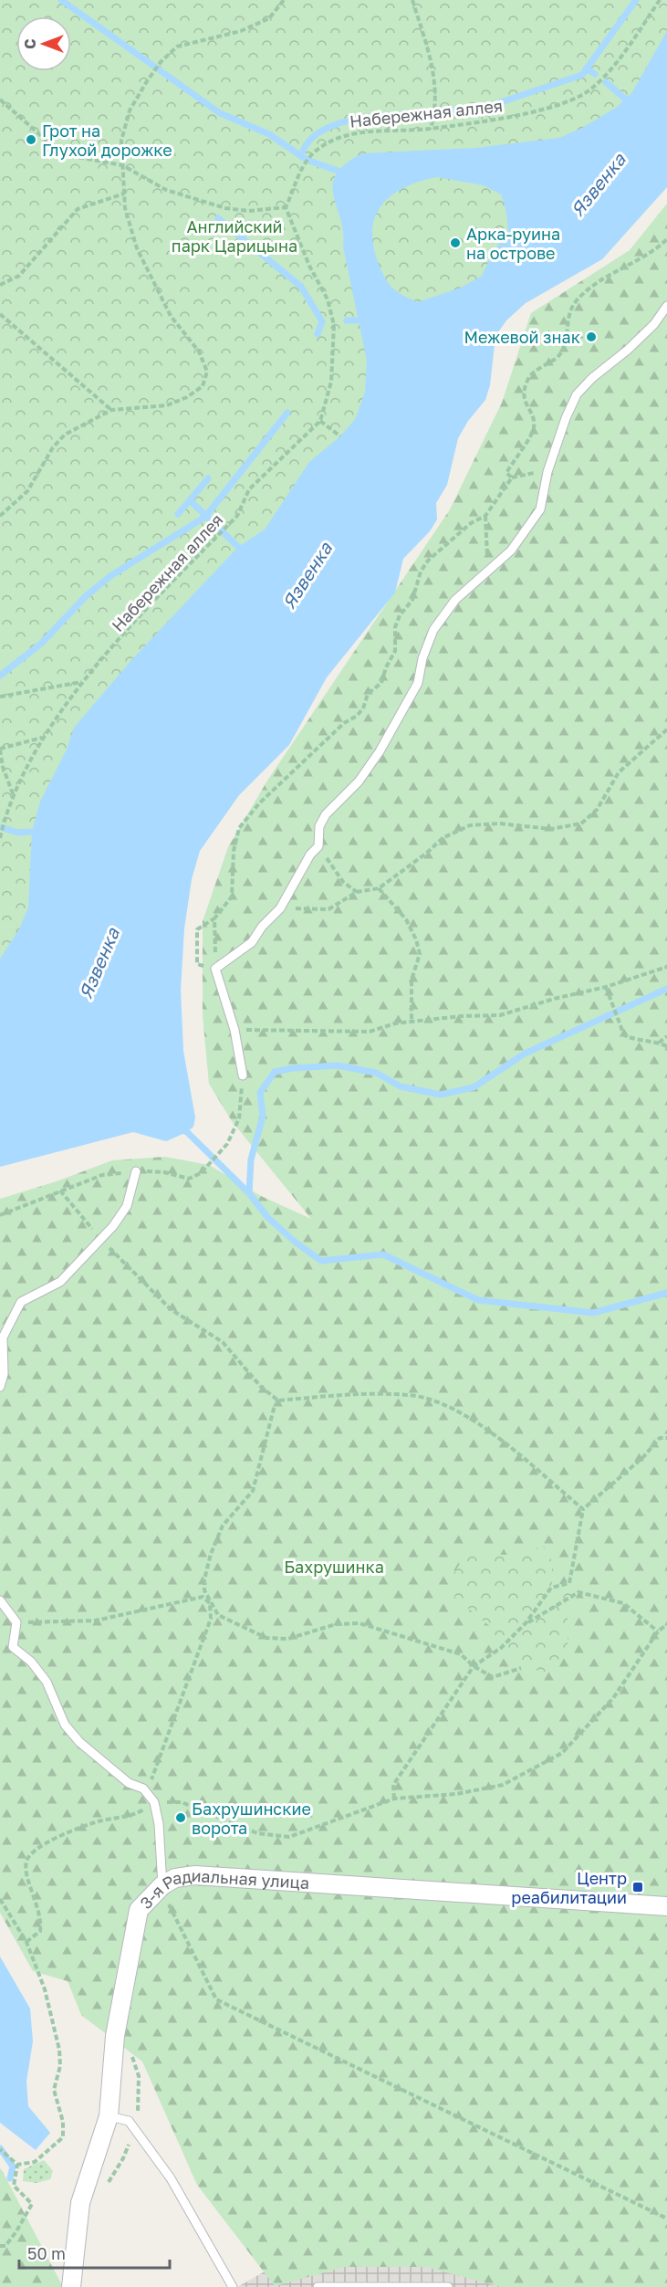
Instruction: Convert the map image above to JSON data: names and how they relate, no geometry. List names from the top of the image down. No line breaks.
{"streets":{"street":["3-я Радиальная улица"],"path":["Набережная аллея"]},"water":["Язвенка"],"parks":["Английский парк Царицына","Бахрушинка"],"places":{"other":["Грот на Глухой дорожке","Арка-руина на острове","Межевой знак","Бахрушинские ворота"],"transit":["Центр реабилитации"]},"scale_bar":"50 m","north":"left"}
